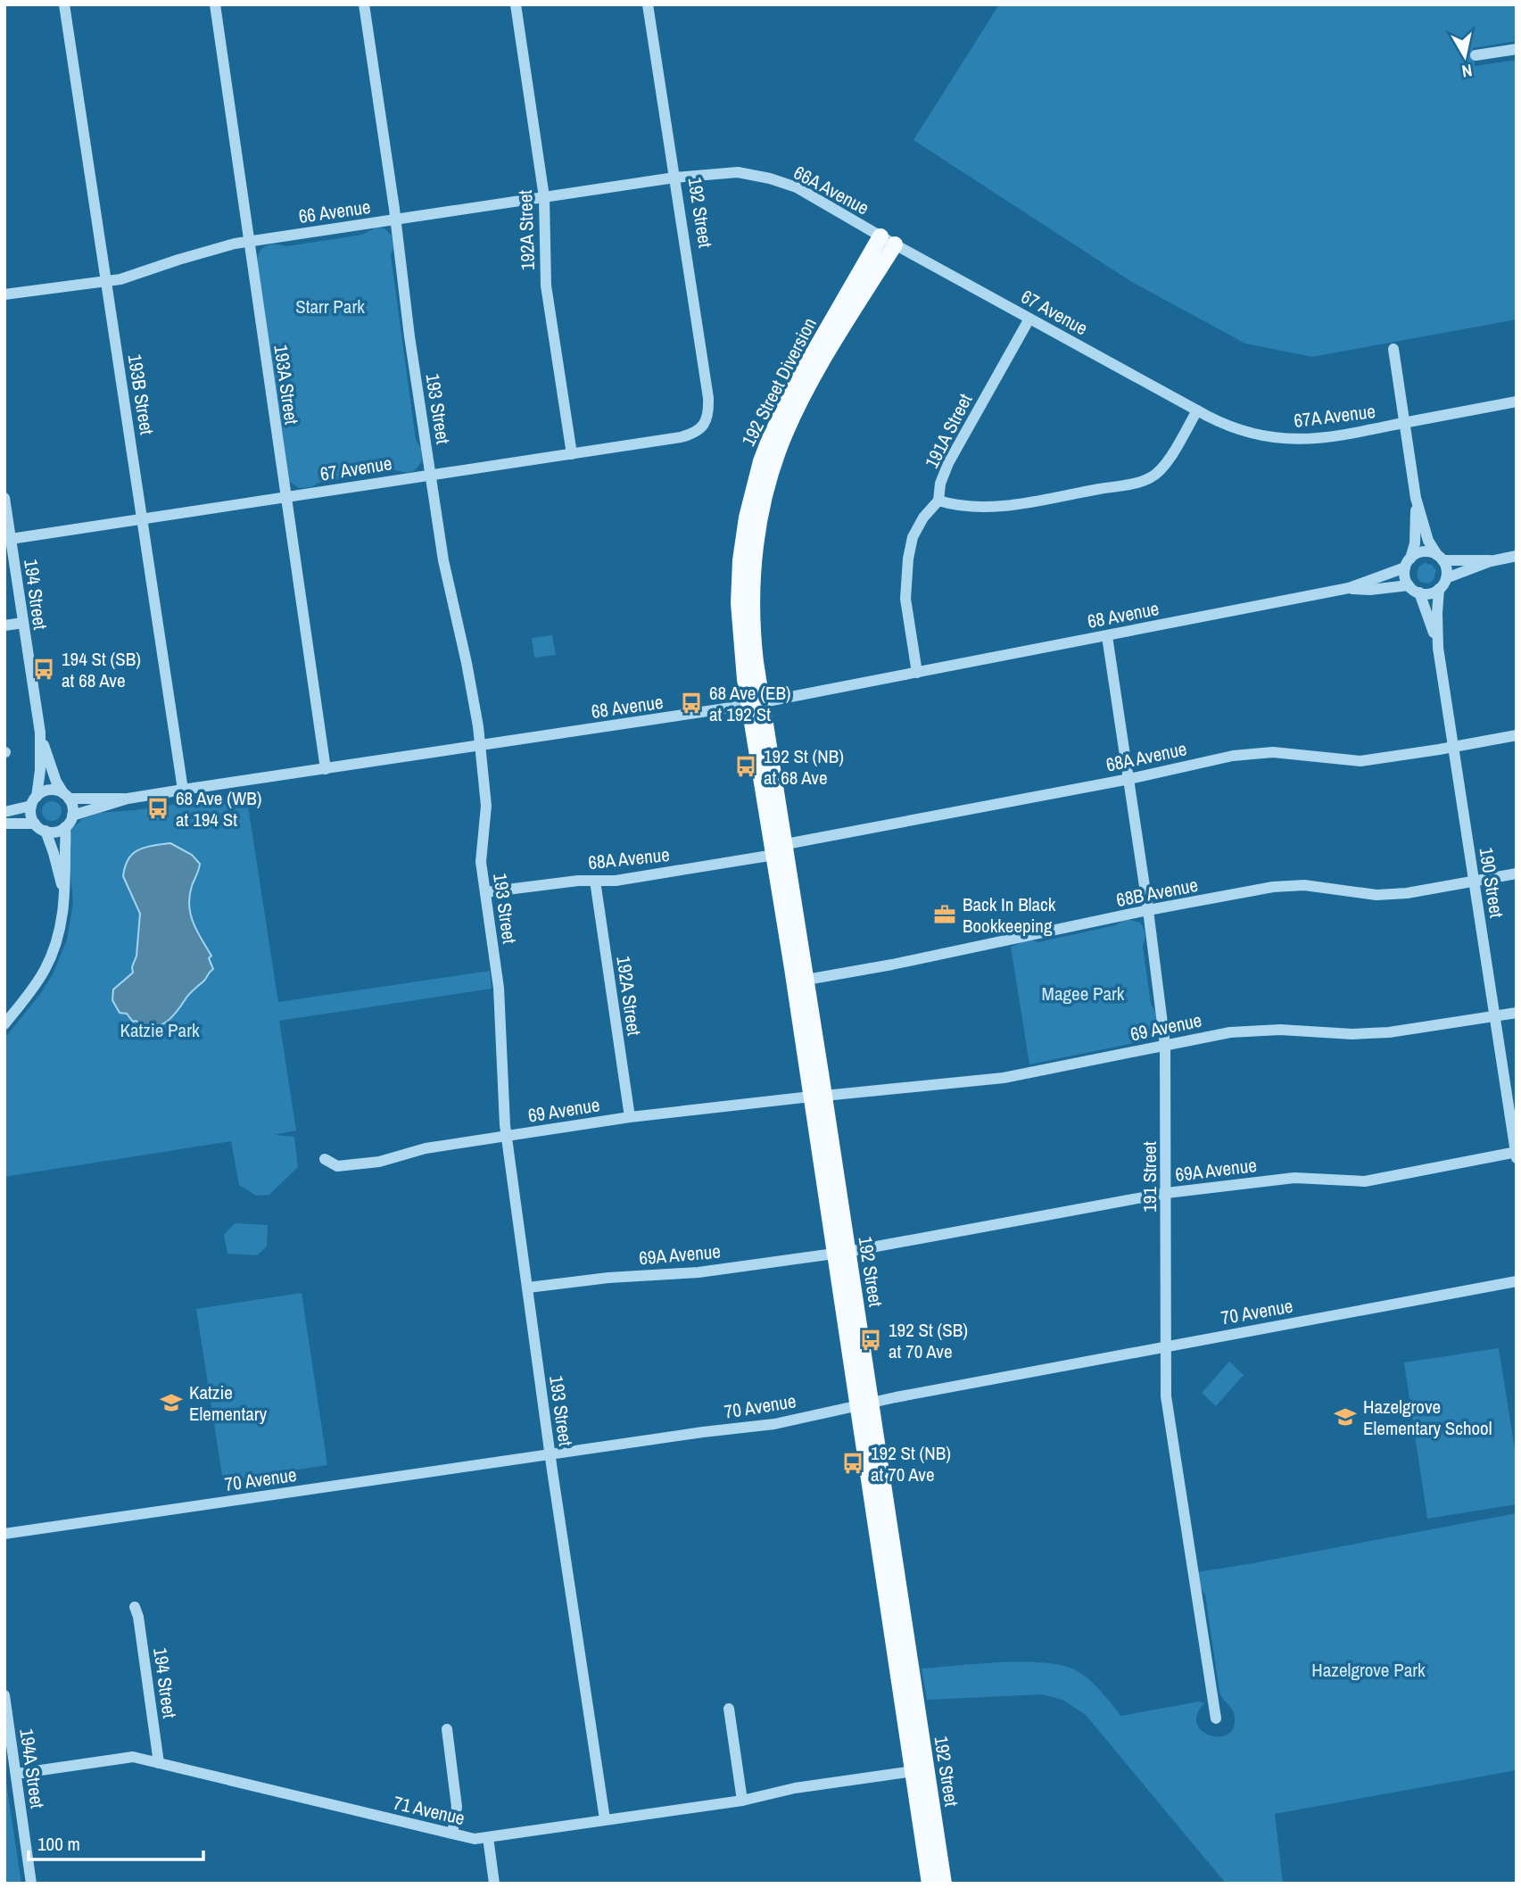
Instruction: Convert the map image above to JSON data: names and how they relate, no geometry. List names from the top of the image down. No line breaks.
{"streets":{"main road":["192 Street","192 Street Diversion"],"street":["66A Avenue","66 Avenue","192A Street","67 Avenue","193A Street","193B Street","193 Street","67A Avenue","191A Street","194 Street","68 Avenue","68A Avenue","190 Street","68B Avenue","69 Avenue","69A Avenue","191 Street","70 Avenue","194A Street","71 Avenue"]},"crossings":[["66A Avenue","66 Avenue"],["66A Avenue","192 Street"],["66A Avenue","67 Avenue"],["66A Avenue","192 Street Diversion"],["66 Avenue","192 Street"],["66 Avenue","192A Street"],["66 Avenue","193A Street"],["66 Avenue","193B Street"],["66 Avenue","193 Street"],["192 Street","67 Avenue"],["192 Street","192 Street Diversion"],["192 Street","68 Avenue"],["192 Street","68A Avenue"],["192 Street","68B Avenue"],["192 Street","69 Avenue"],["192 Street","69A Avenue"],["192 Street","70 Avenue"],["192 Street","71 Avenue"],["192A Street","67 Avenue"],["192A Street","68A Avenue"],["192A Street","69 Avenue"],["67 Avenue","192 Street Diversion"],["67 Avenue","193A Street"],["67 Avenue","193B Street"],["67 Avenue","193 Street"],["67 Avenue","67A Avenue"],["67 Avenue","191A Street"],["67 Avenue","194 Street"],["192 Street Diversion","68 Avenue"],["193A Street","68 Avenue"],["193B Street","68 Avenue"],["193 Street","68 Avenue"],["193 Street","68A Avenue"],["193 Street","69 Avenue"],["193 Street","69A Avenue"],["193 Street","70 Avenue"],["193 Street","71 Avenue"],["191A Street","68 Avenue"],["194 Street","68 Avenue"],["194 Street","71 Avenue"],["68 Avenue","190 Street"],["68 Avenue","191 Street"],["68A Avenue","190 Street"],["68A Avenue","191 Street"],["190 Street","68B Avenue"],["190 Street","69 Avenue"],["190 Street","69A Avenue"],["68B Avenue","191 Street"],["69 Avenue","191 Street"],["69A Avenue","191 Street"],["191 Street","70 Avenue"],["194A Street","71 Avenue"]],"parks":["Starr Park","Magee Park","Katzie Park","Hazelgrove Park"],"places":{"bus stop":["194 St (SB) at 68 Ave","68 Ave (EB) at 192 St","192 St (NB) at 68 Ave","68 Ave (WB) at 194 St","192 St (SB) at 70 Ave","192 St (NB) at 70 Ave"],"office":["Back In Black Bookkeeping"],"school or university":["Katzie Elementary","Hazelgrove Elementary School"]},"scale_bar":"100 m","north":"bottom"}
